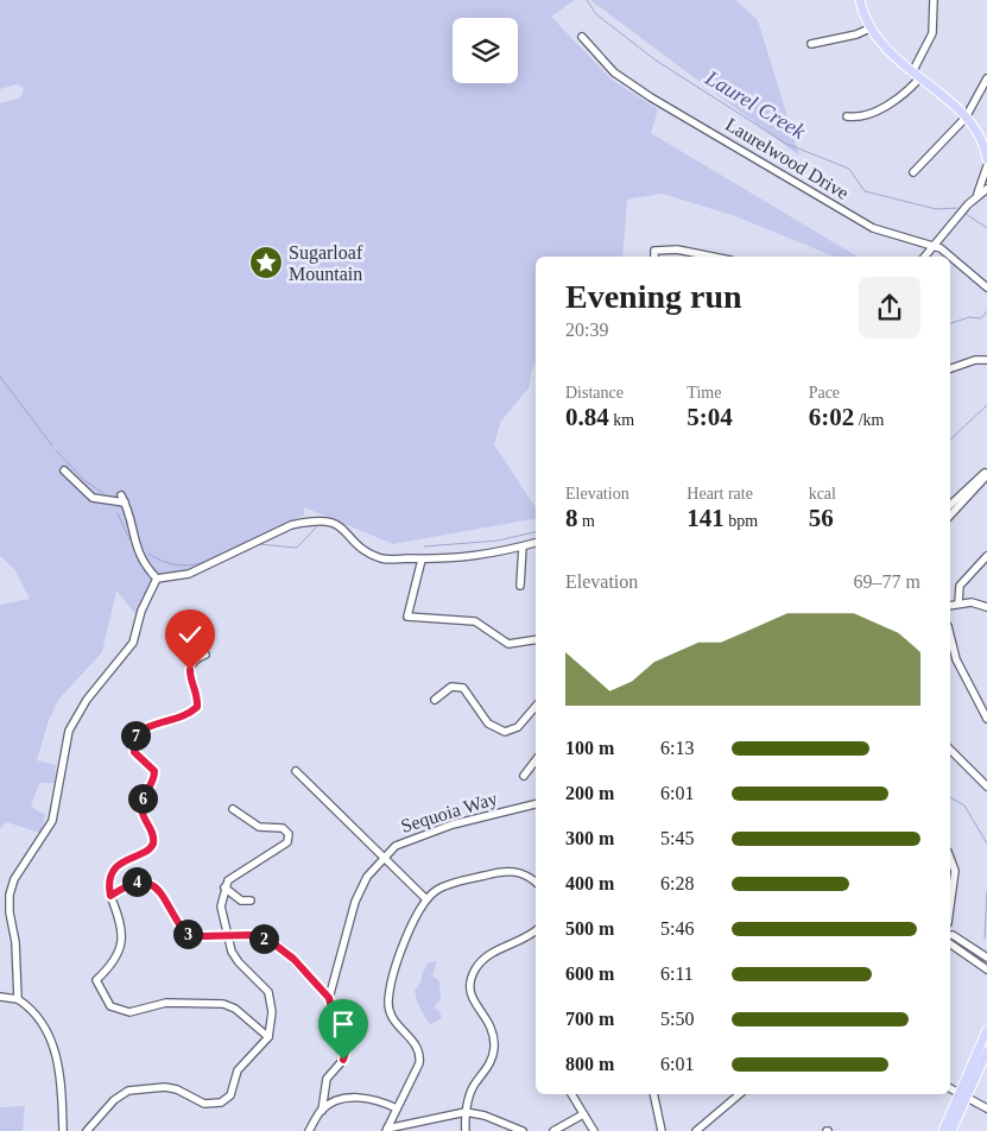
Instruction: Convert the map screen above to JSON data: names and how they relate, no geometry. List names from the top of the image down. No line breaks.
{"streets":{"street":["Laurelwood Drive","Sequoia Way"]},"water":["Laurel Creek"],"places":{"place":["Sugarloaf Mountain"]},"page":{"heading":["Evening run","20:39"],"stats":[["Distance","0.84 km"],["Time","5:04"],["Pace","6:02 /km"],["Elevation","8 m"],["Heart rate","141 bpm"],["kcal","56"]],"chart":["Elevation","69–77 m"],"pins":["7","6","4","3","2"],"list":[{"name":"100 m","note":"6:13"},{"name":"200 m","note":"6:01"},{"name":"300 m","note":"5:45"},{"name":"400 m","note":"6:28"},{"name":"500 m","note":"5:46"},{"name":"600 m","note":"6:11"},{"name":"700 m","note":"5:50"},{"name":"800 m","note":"6:01"}]}}
